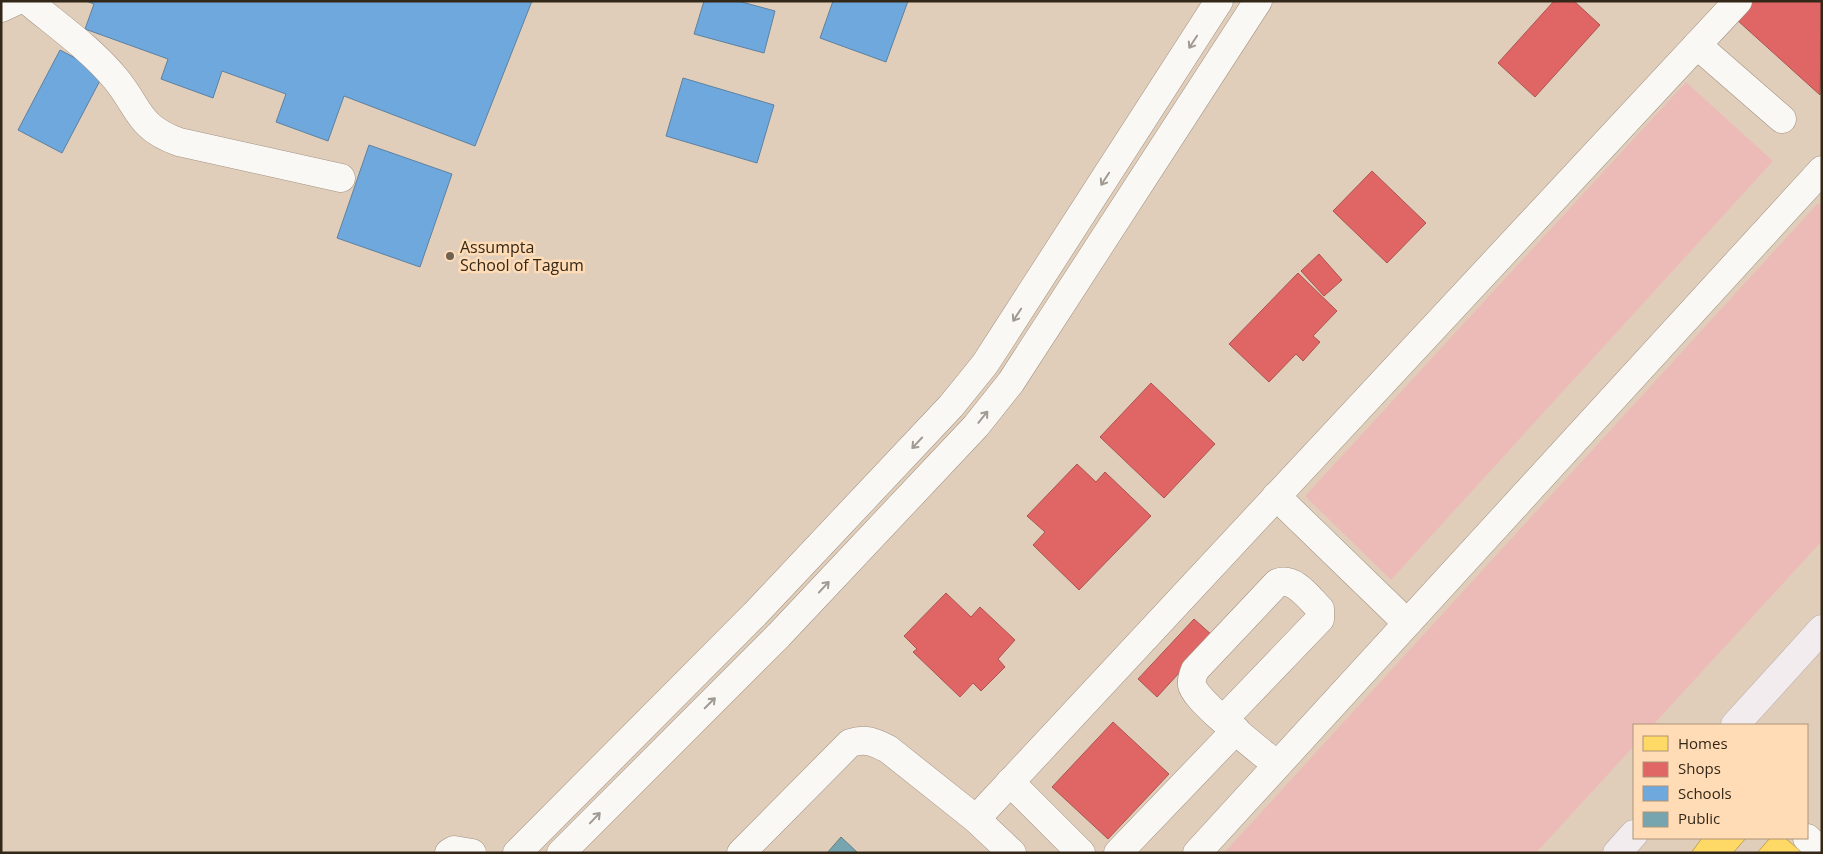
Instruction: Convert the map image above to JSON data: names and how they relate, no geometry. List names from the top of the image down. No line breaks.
{"places":["Assumpta School of Tagum"],"legend":["Homes","Shops","Schools","Public"]}
